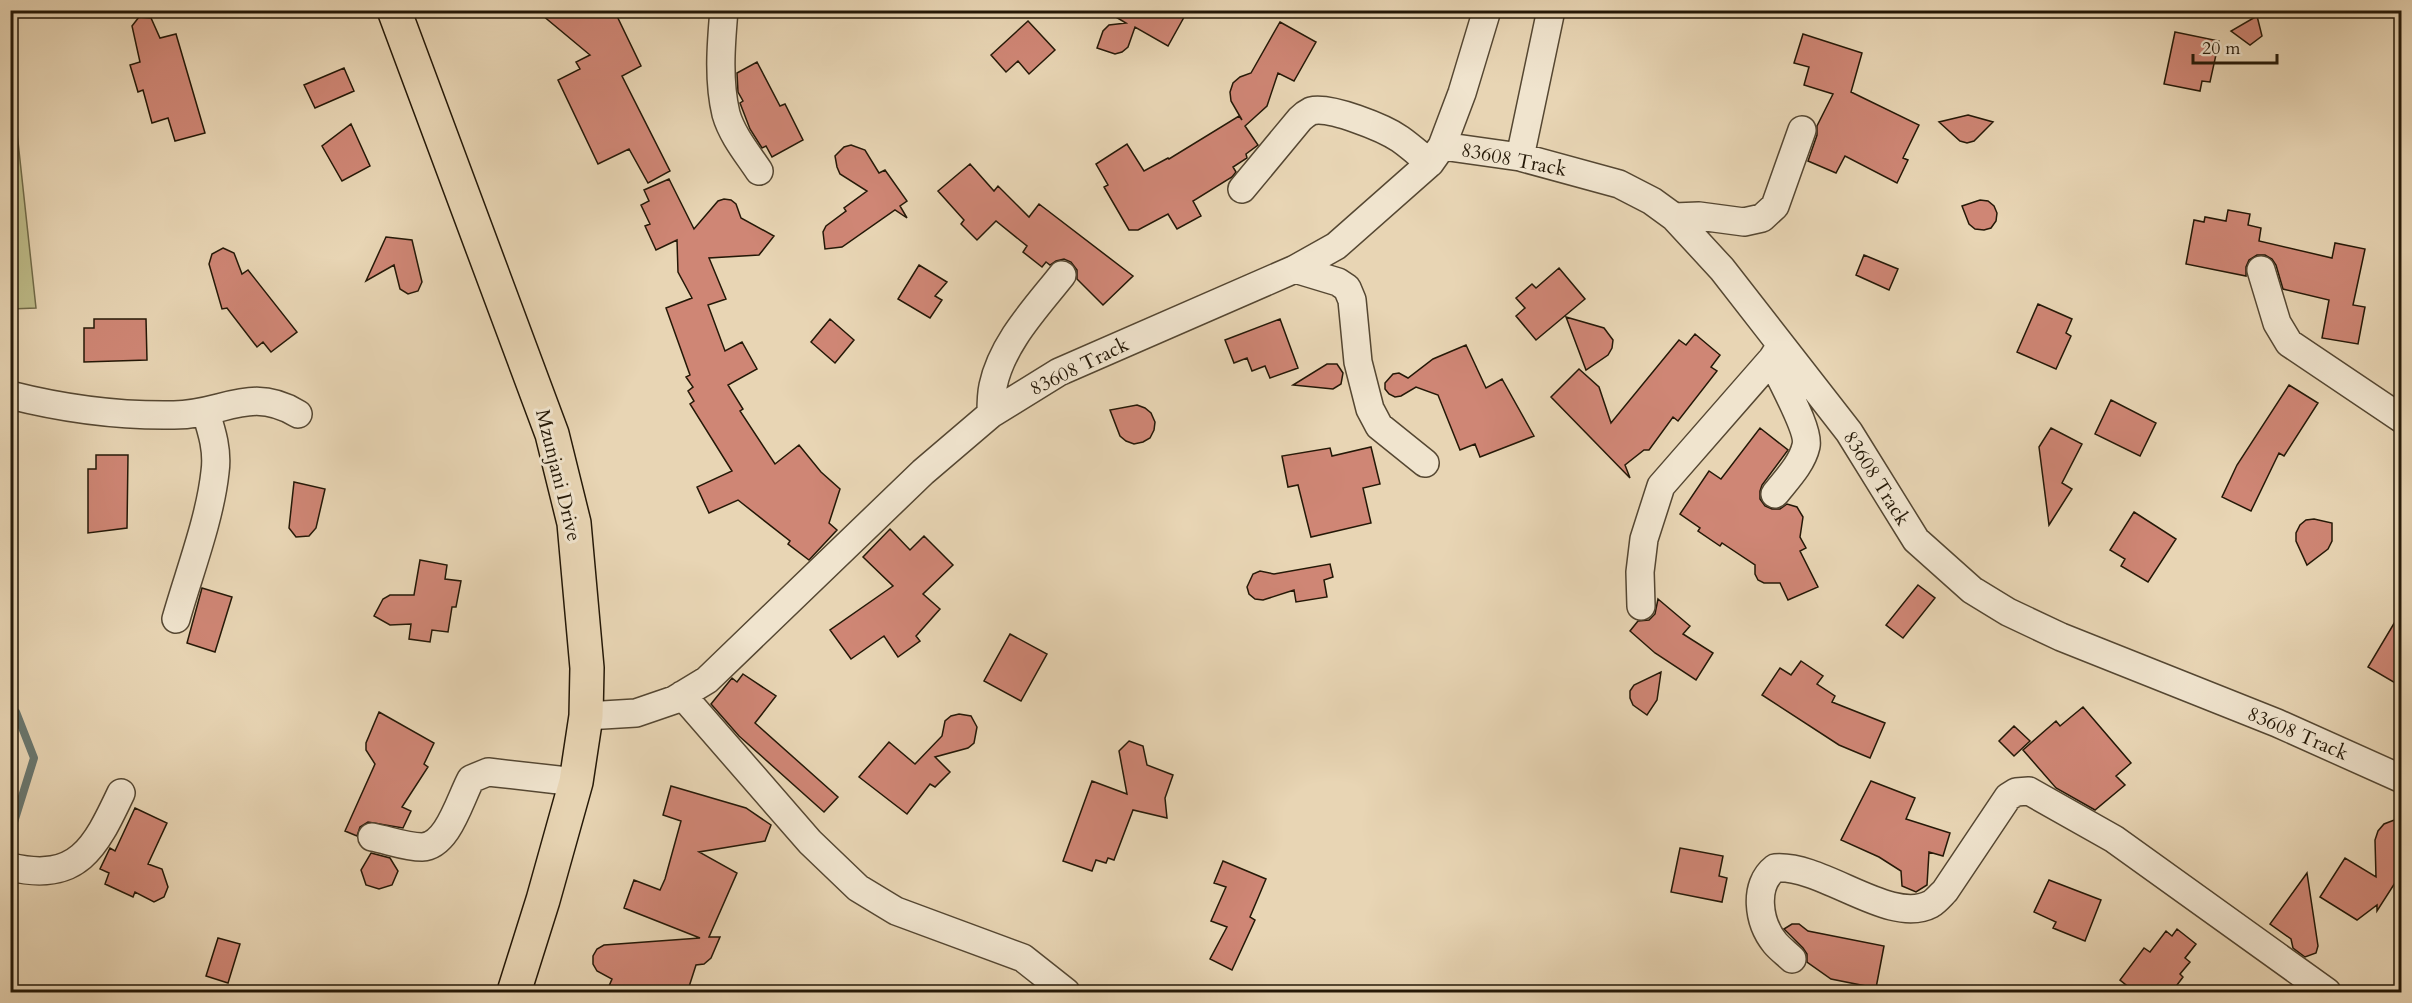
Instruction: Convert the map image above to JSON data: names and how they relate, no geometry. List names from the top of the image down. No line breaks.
{"streets":{"main road":["Mzunjani Drive"],"street":["83608 Track"]},"crossings":[["83608 Track","Mzunjani Drive"]],"scale_bar":"20 m"}
